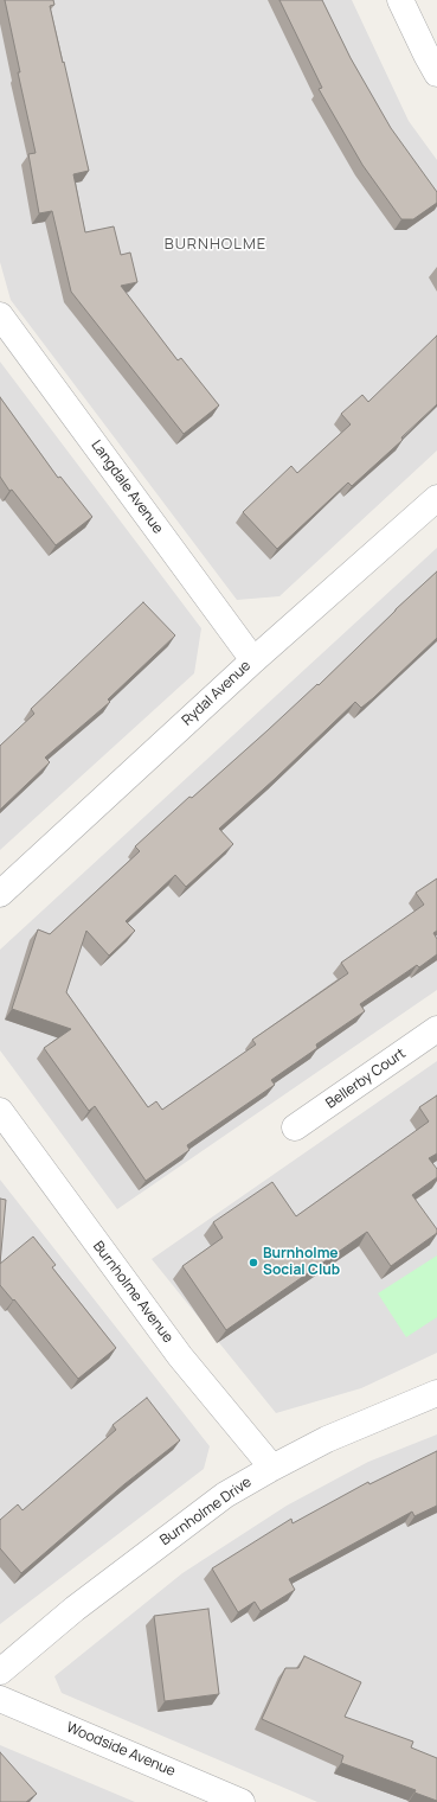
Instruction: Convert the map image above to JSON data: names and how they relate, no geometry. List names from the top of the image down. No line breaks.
{"streets":{"street":["Langdale Avenue","Rydal Avenue","Bellerby Court","Burnholme Avenue","Burnholme Drive","Woodside Avenue"]},"crossings":[["Langdale Avenue","Rydal Avenue"],["Burnholme Avenue","Burnholme Drive"]],"districts":["BURNHOLME"],"places":["Burnholme Social Club"]}
